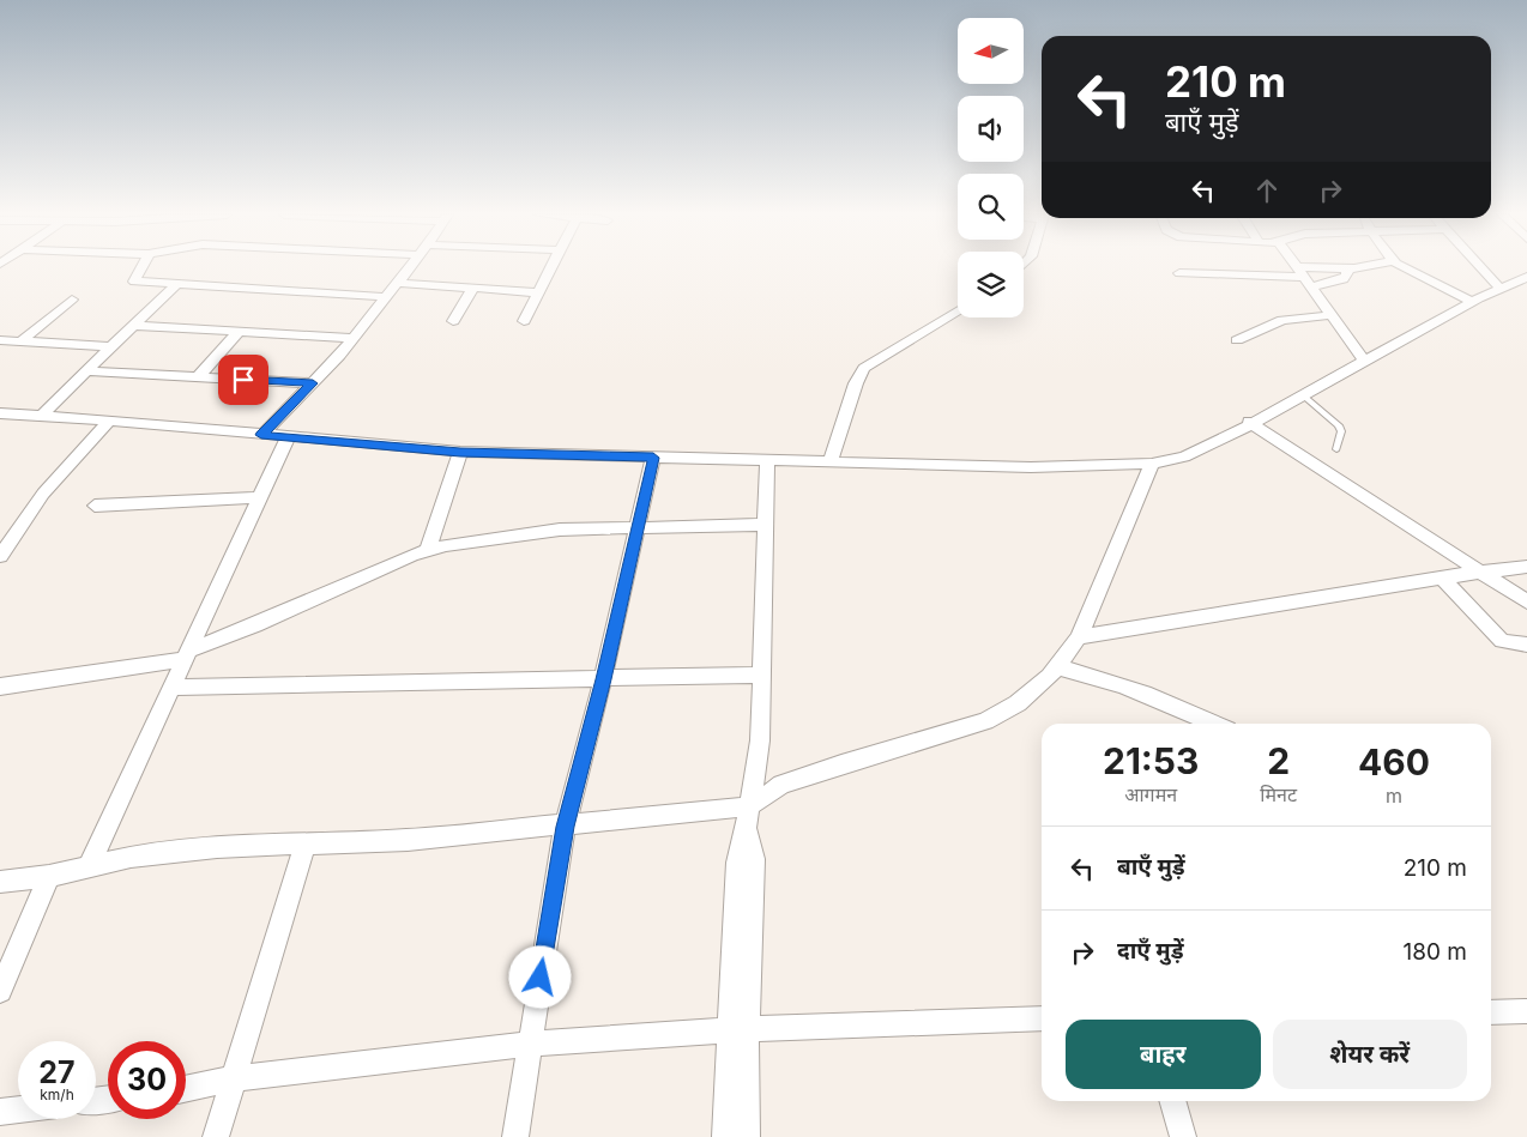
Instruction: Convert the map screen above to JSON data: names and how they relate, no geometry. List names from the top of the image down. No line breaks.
{"north":"left","page":{"turn":["210 m","बाएँ मुड़ें"],"eta":["21:53","आगमन","2","मिनट","460","m"],"list":[{"name":"बाएँ मुड़ें","value":"210 m"},{"name":"दाएँ मुड़ें","value":"180 m"}],"buttons":["बाहर","शेयर करें"],"speed":"27 km/h","limit":"30"}}
